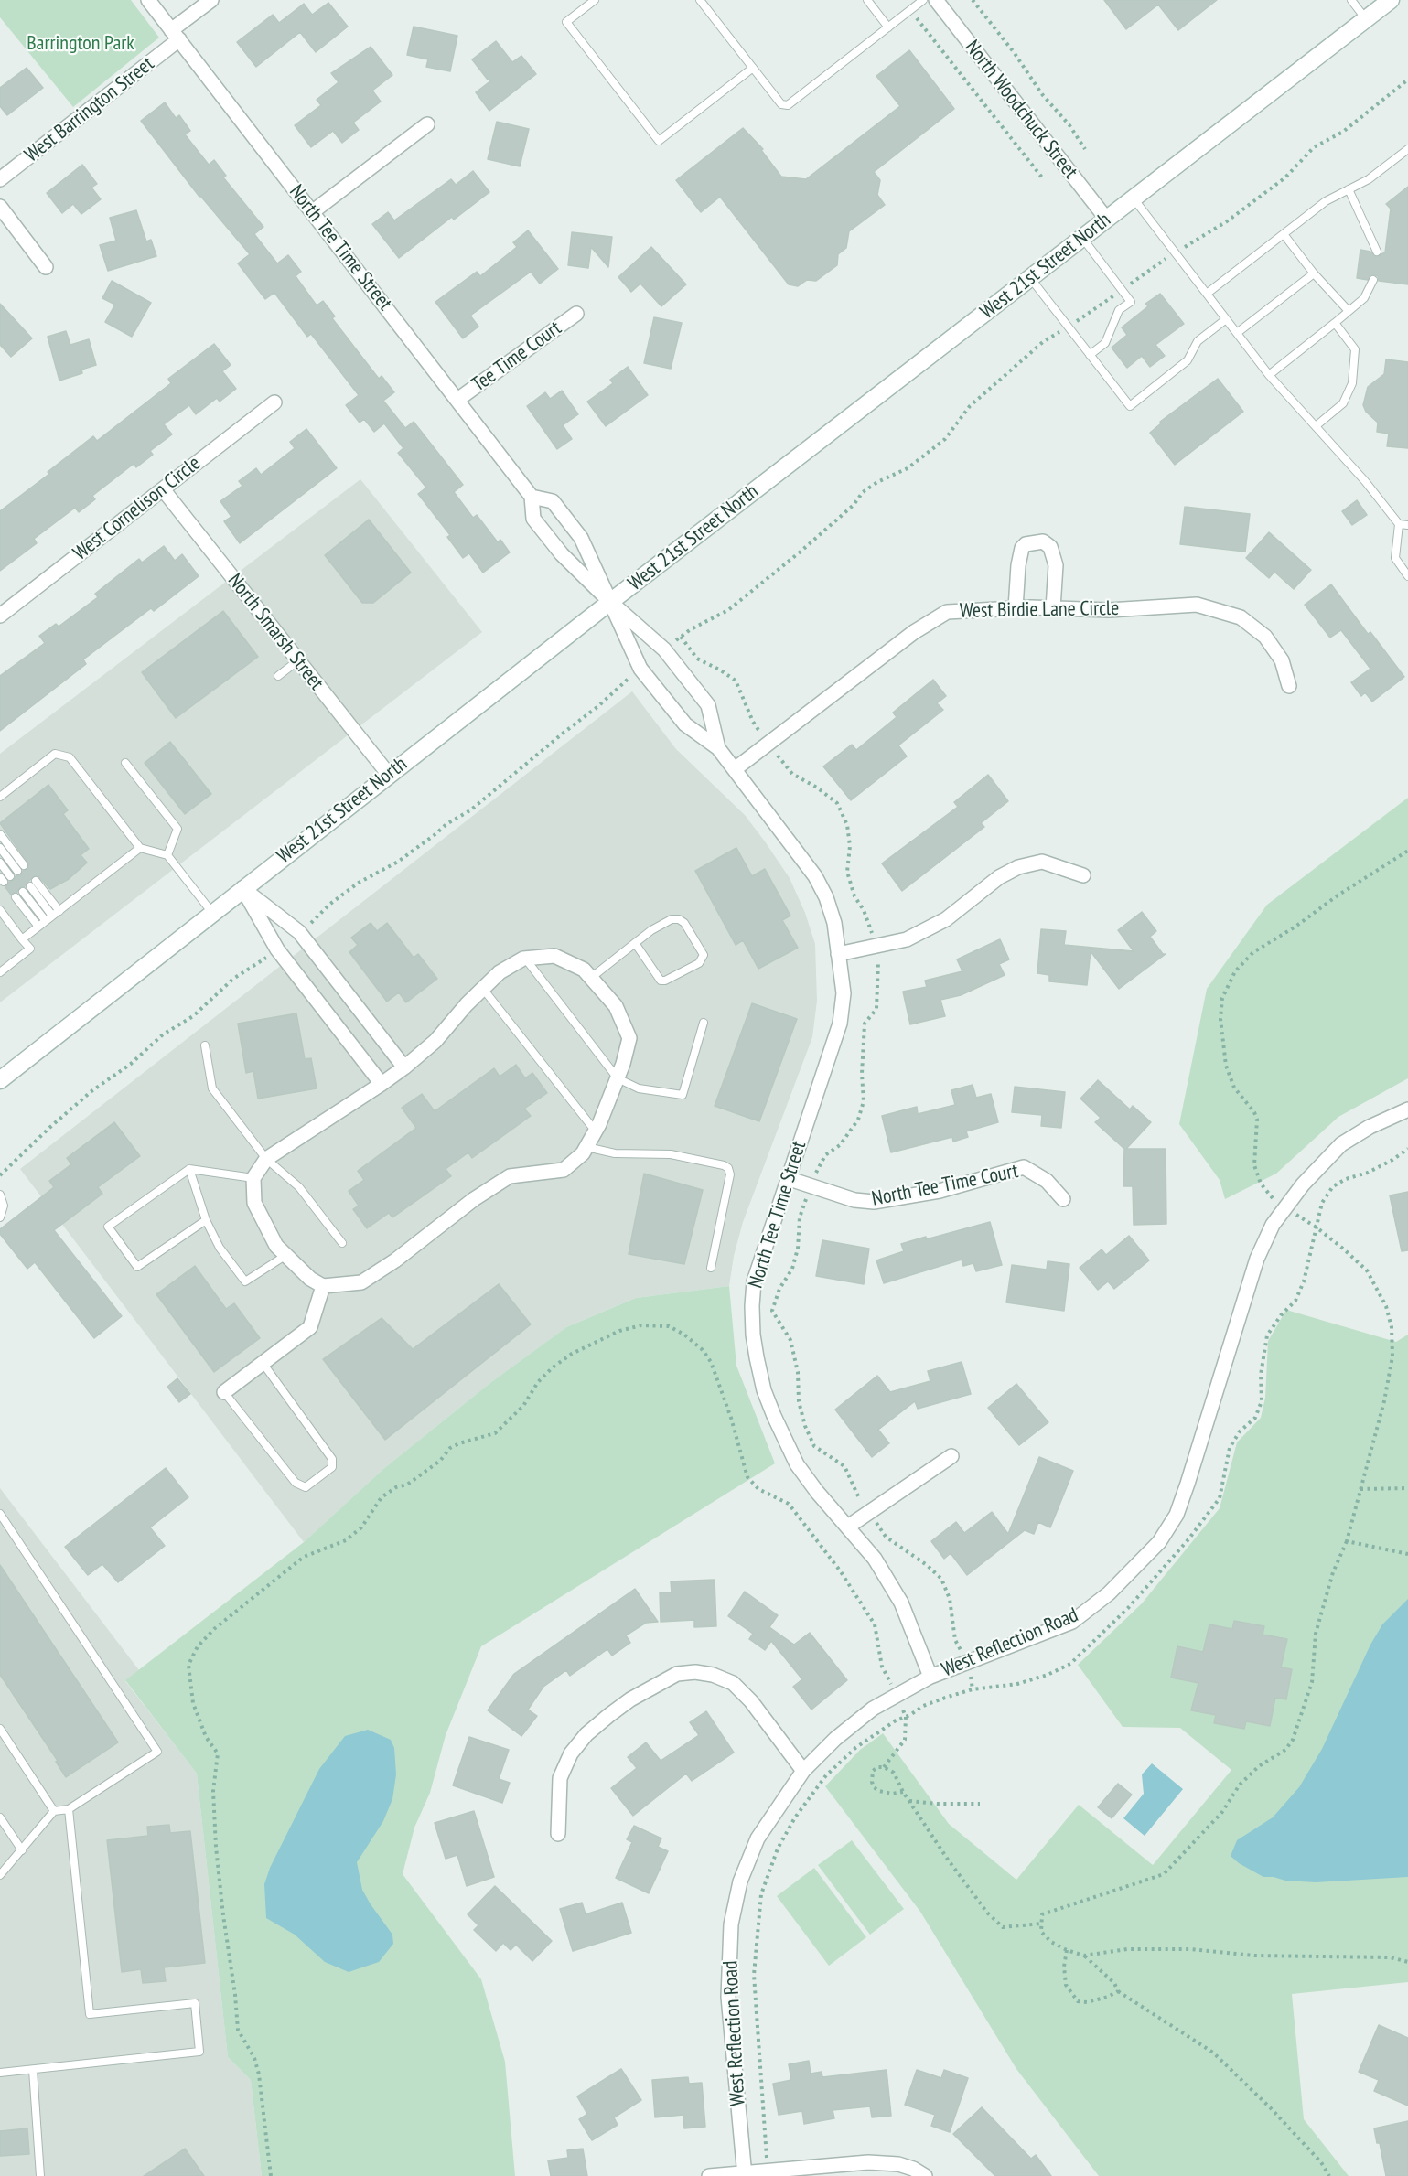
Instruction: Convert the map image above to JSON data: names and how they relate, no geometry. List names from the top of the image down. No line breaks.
{"streets":{"main road":["West 21st Street North"],"street":["West Barrington Street","North Woodchuck Street","North Tee Time Street","Tee Time Court","West Cornelison Circle","West Birdie Lane Circle","North Smarsh Street","North Tee Time Court","West Reflection Road"]},"crossings":[["West Barrington Street","North Tee Time Street"],["North Woodchuck Street","West 21st Street North"],["North Tee Time Street","West 21st Street North"],["North Tee Time Street","Tee Time Court"],["North Tee Time Street","West Birdie Lane Circle"],["North Tee Time Street","North Tee Time Court"],["North Tee Time Street","West Reflection Road"],["West 21st Street North","North Smarsh Street"],["West Cornelison Circle","North Smarsh Street"]],"parks":["Barrington Park"]}
